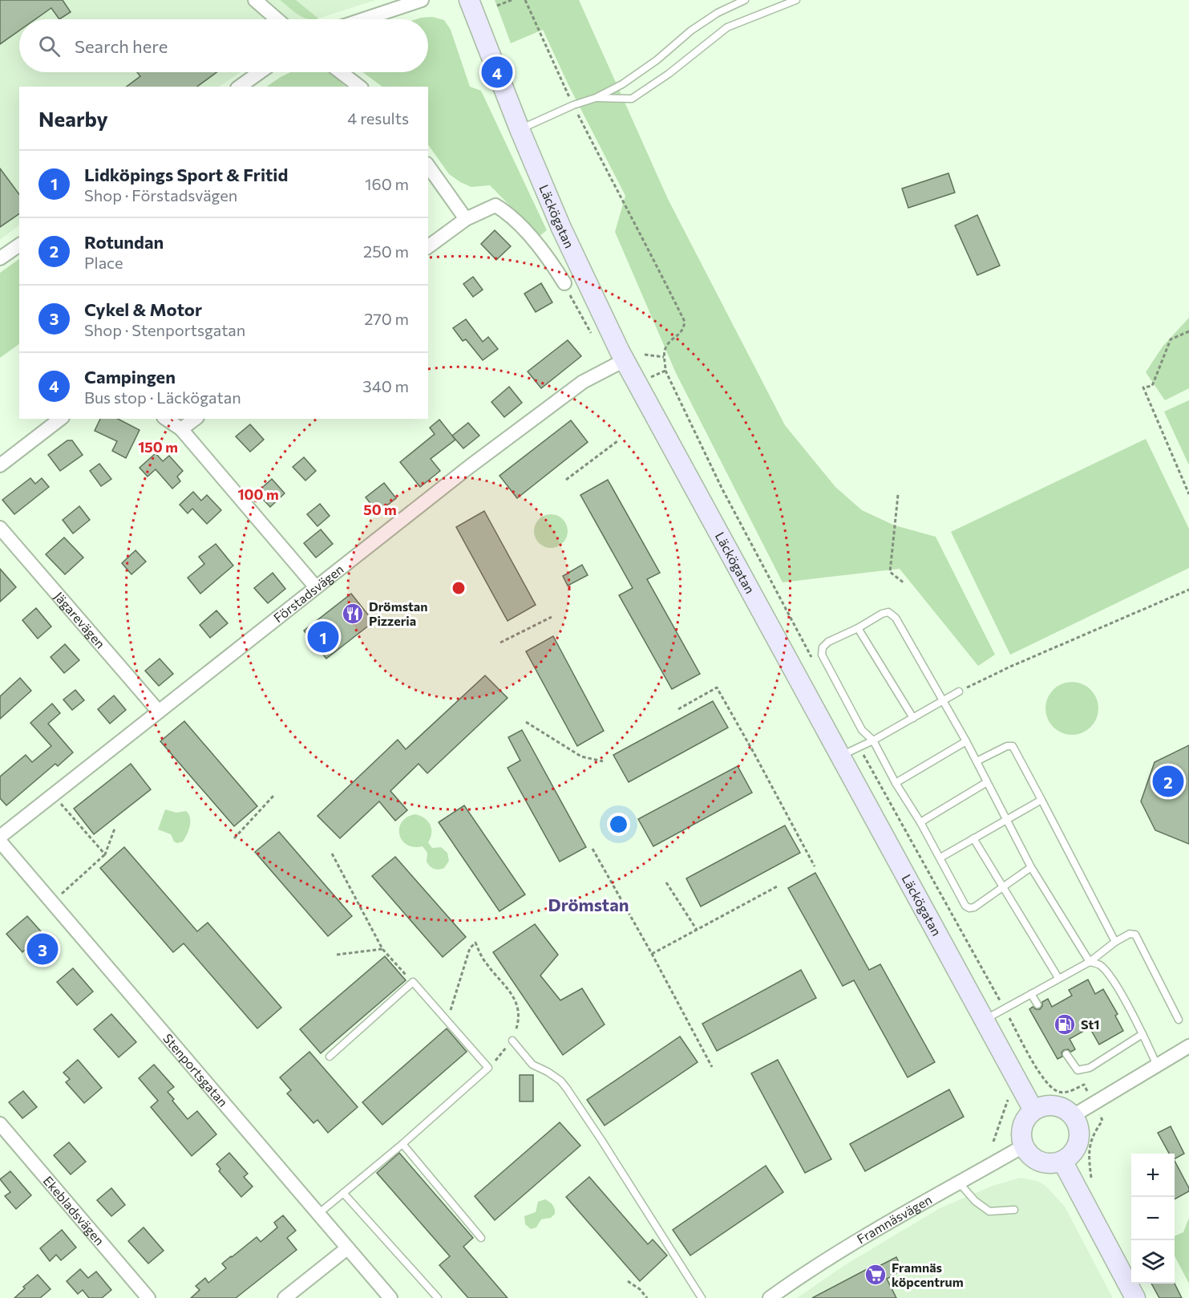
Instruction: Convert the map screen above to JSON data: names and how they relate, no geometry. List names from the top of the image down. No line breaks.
{"streets":{"main road":["Läckögatan"],"street":["Förstadsvägen","Jägarevägen","Stenportsgatan","Ekebladsvägen","Framnäsvägen"]},"crossings":[["Läckögatan","Förstadsvägen"],["Läckögatan","Framnäsvägen"],["Förstadsvägen","Jägarevägen"]],"districts":["Drömstan"],"places":{"restaurant":["Drömstan Pizzeria"],"fuel station":["St1"],"supermarket":["Framnäs köpcentrum"]},"page":{"search":"Search here","pins":["4","1","2","3"],"heading":["Nearby","4 results"],"list":[{"mark":"1","name":"Lidköpings Sport & Fritid","note":"Shop · Förstadsvägen","value":"160 m"},{"mark":"2","name":"Rotundan","note":"Place","value":"250 m"},{"mark":"3","name":"Cykel & Motor","note":"Shop · Stenportsgatan","value":"270 m"},{"mark":"4","name":"Campingen","note":"Bus stop · Läckögatan","value":"340 m"}],"map_buttons":["+","−"]},"rings":["150 m","100 m","50 m"]}
